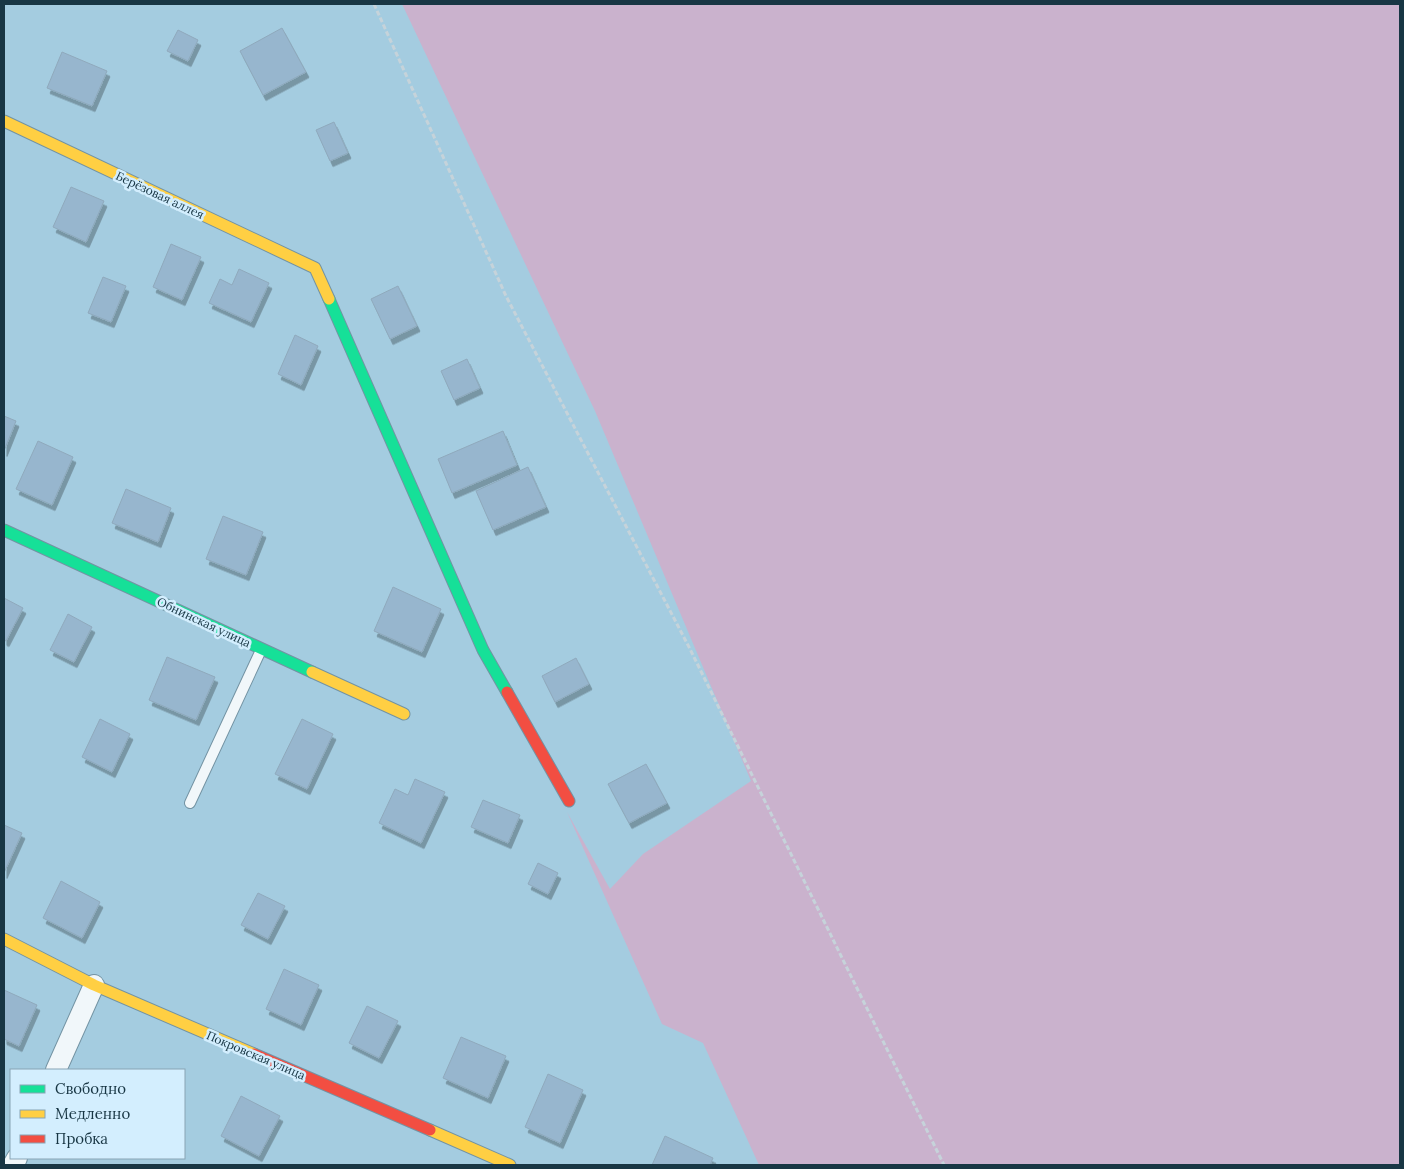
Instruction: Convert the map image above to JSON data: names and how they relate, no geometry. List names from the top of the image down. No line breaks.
{"streets":{"street":["Берёзовая аллея","Обнинская улица","Покровская улица"]},"legend":["Свободно","Медленно","Пробка"]}
